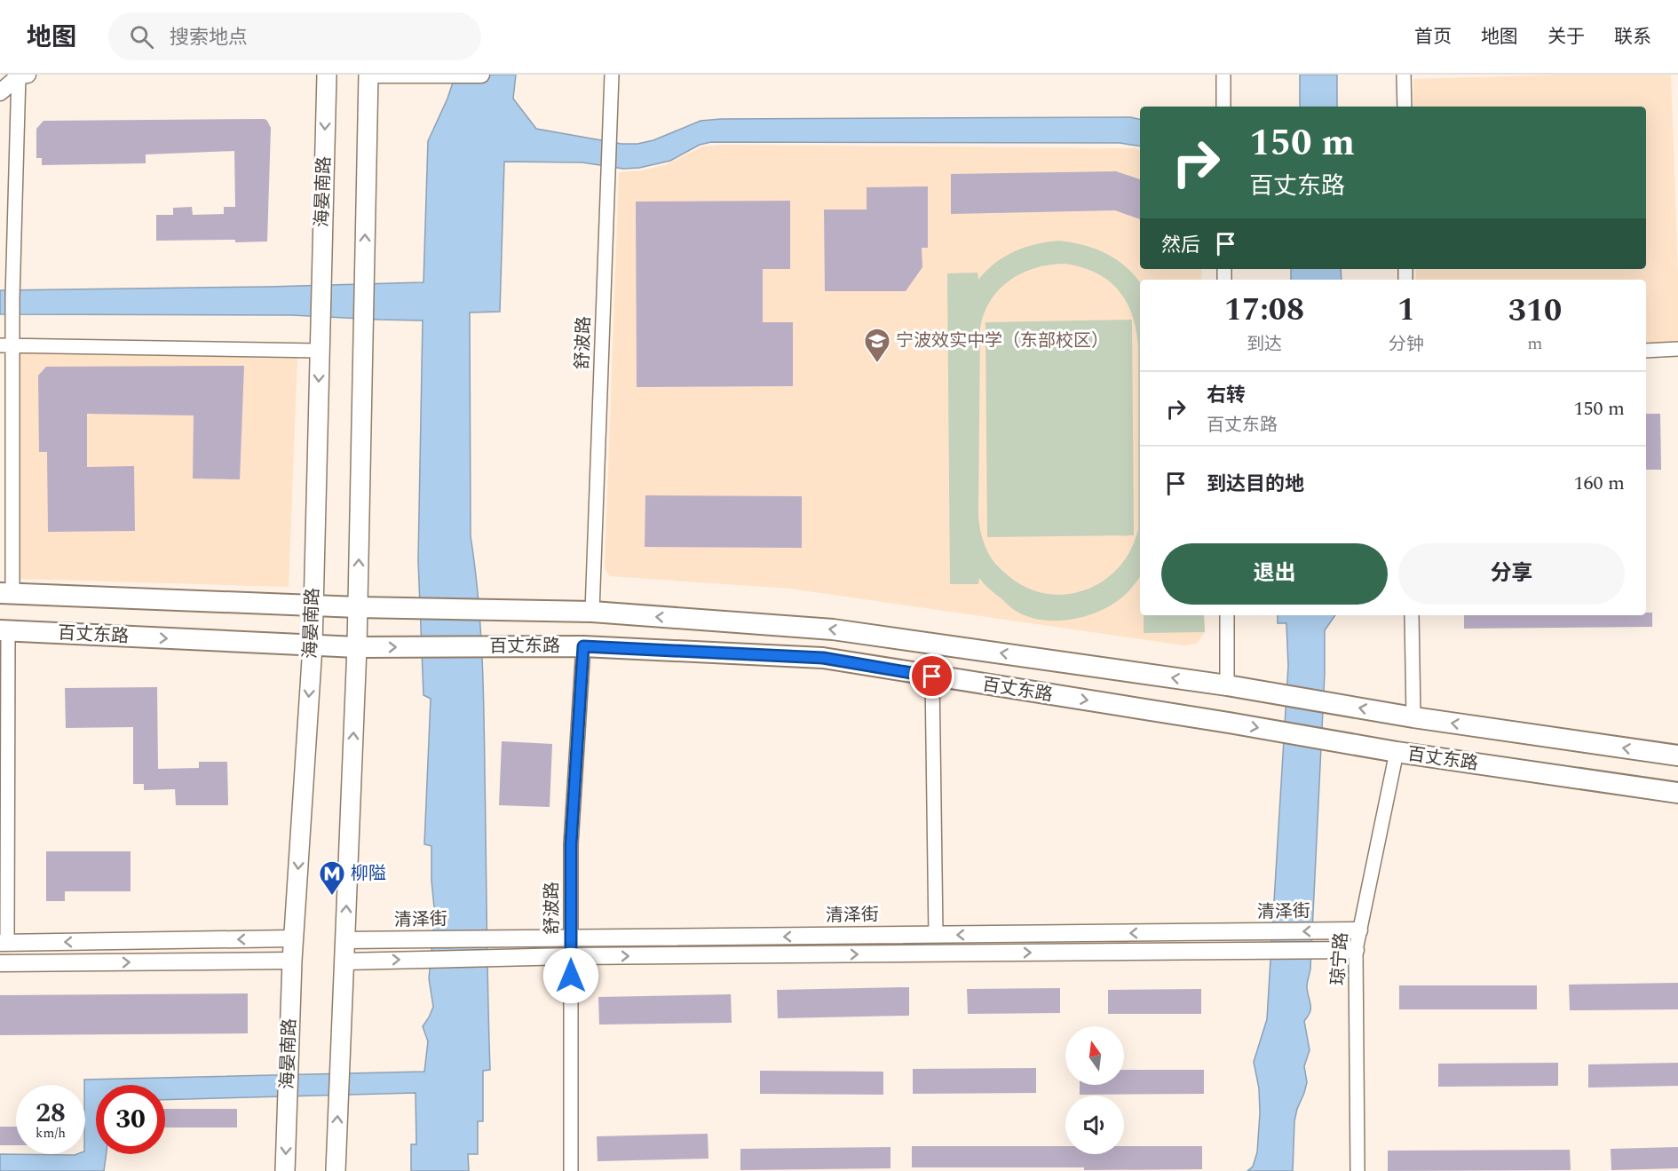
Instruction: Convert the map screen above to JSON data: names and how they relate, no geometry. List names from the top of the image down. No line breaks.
{"streets":{"main road":["海晏南路","百丈东路"],"street":["舒波路","清泽街","琼宁路"]},"crossings":[["海晏南路","百丈东路"],["舒波路","百丈东路"],["舒波路","清泽街"],["百丈东路","琼宁路"],["清泽街","琼宁路"]],"places":{"school or university":["宁波效实中学（东部校区）"],"metro station":["柳隘"]},"north":"top","page":{"header":"地图","search":"搜索地点","nav":["首页","地图","关于","联系"],"turn":["150 m","百丈东路"],"then":"然后","eta":["17:08","到达","1","分钟","310","m"],"list":[{"name":"右转","note":"百丈东路","value":"150 m"},{"name":"到达目的地","value":"160 m"}],"buttons":["退出","分享"],"speed":"28 km/h","limit":"30"}}
